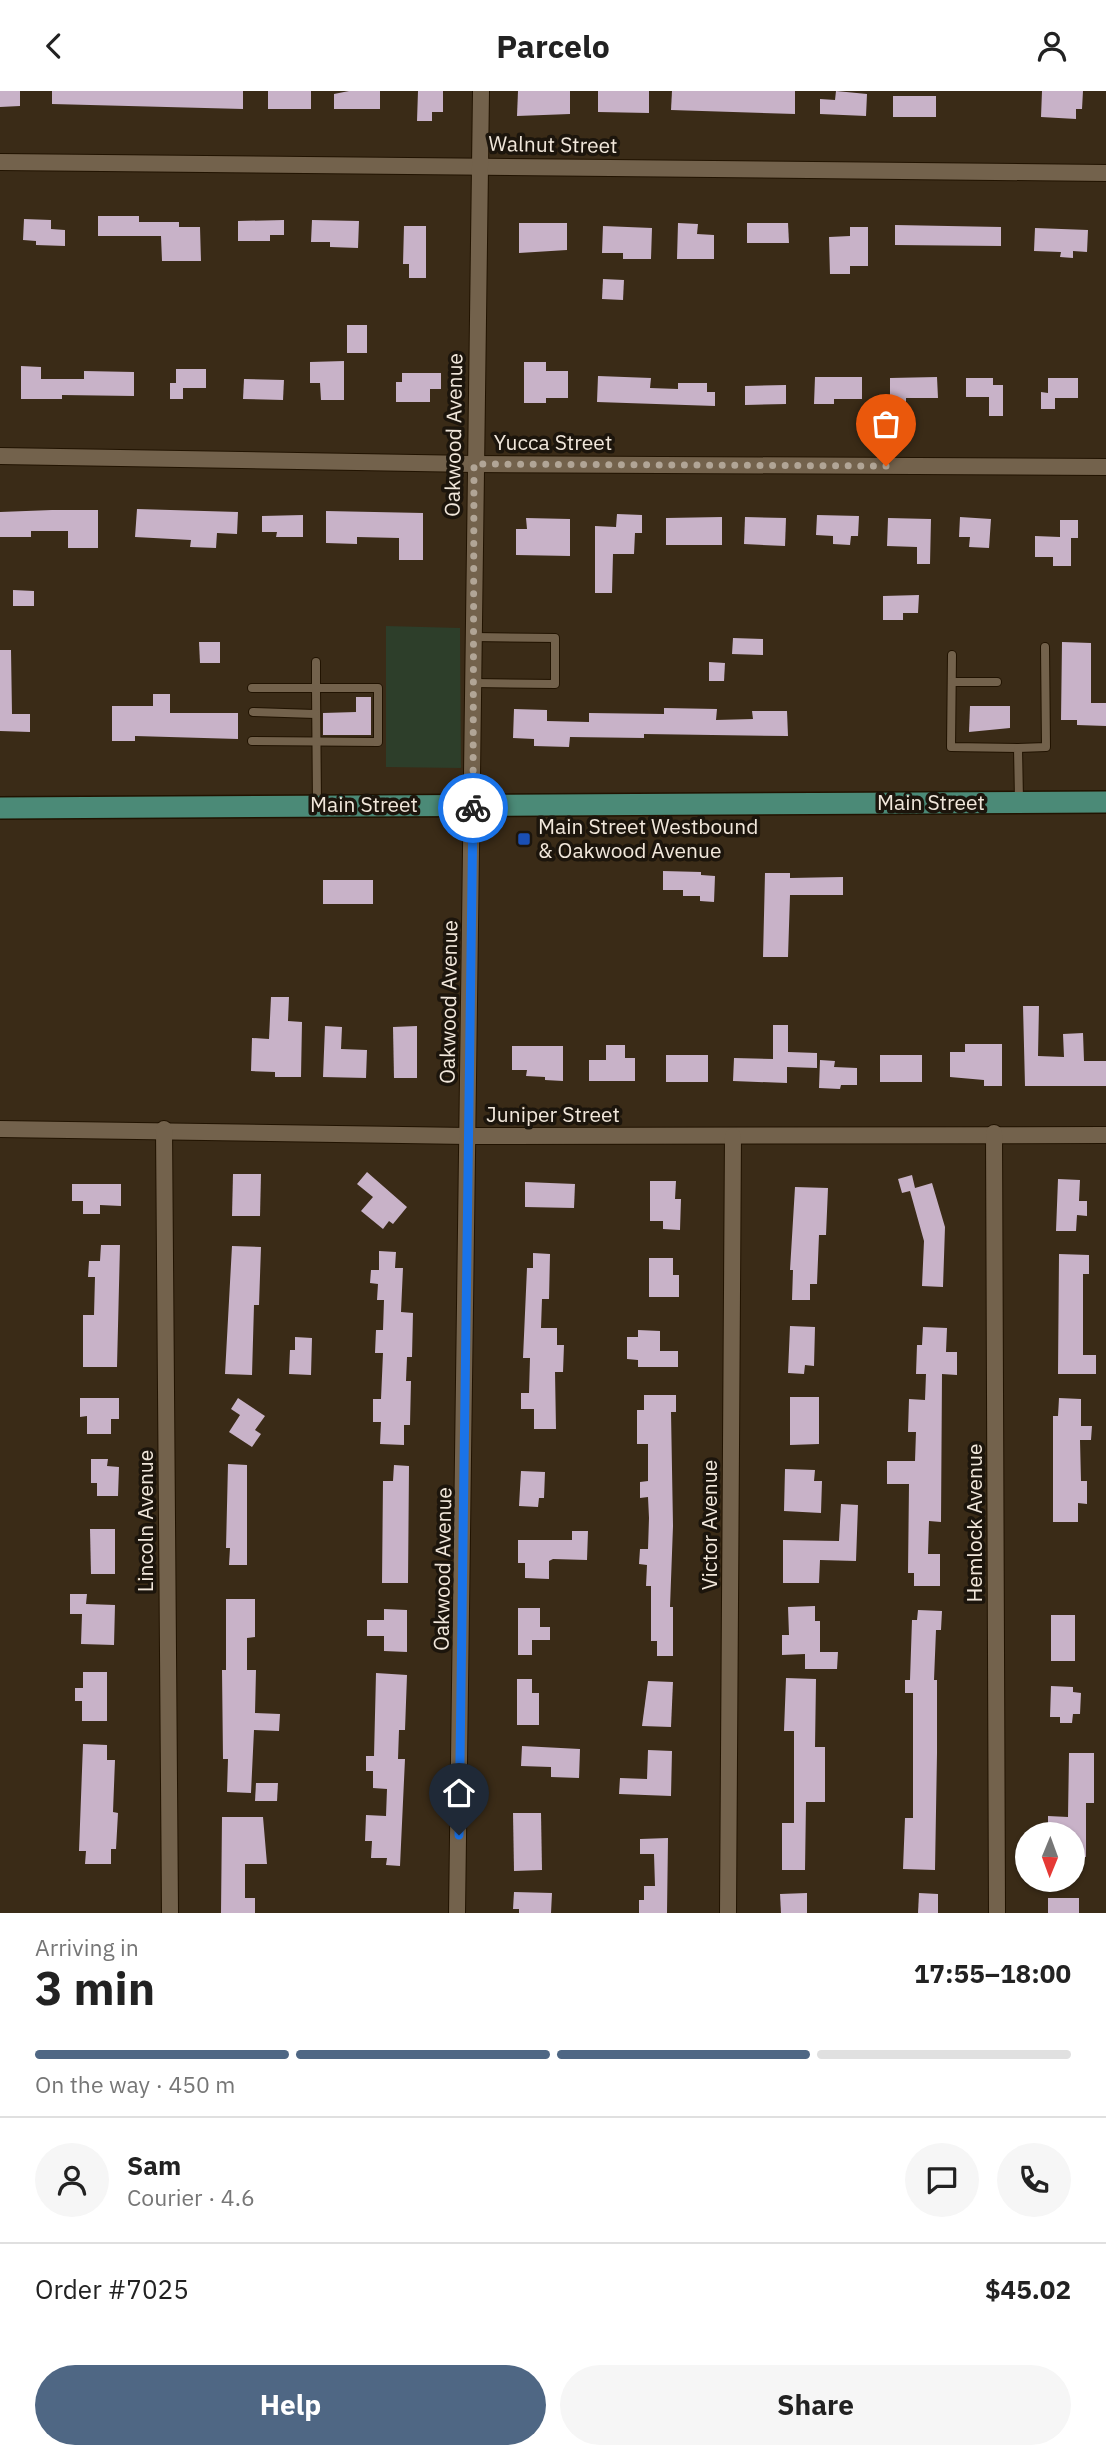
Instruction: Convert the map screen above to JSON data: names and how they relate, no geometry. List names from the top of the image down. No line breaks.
{"streets":{"main road":["Main Street"],"street":["Walnut Street","Oakwood Avenue","Yucca Street","Juniper Street","Lincoln Avenue","Hemlock Avenue","Victor Avenue"]},"crossings":[["Walnut Street","Oakwood Avenue"],["Oakwood Avenue","Yucca Street"],["Oakwood Avenue","Main Street"],["Oakwood Avenue","Juniper Street"],["Juniper Street","Lincoln Avenue"],["Juniper Street","Hemlock Avenue"],["Juniper Street","Victor Avenue"]],"places":{"transit":["Main Street Westbound & Oakwood Avenue"]},"north":"bottom","page":{"header":"Parcelo","heading":["3 min","Arriving in","17:55–18:00"],"panel":["Sam","Courier · 4.6","Order #7025","$45.02"],"bar":"On the way · 450 m","buttons":["Help","Share"]}}
